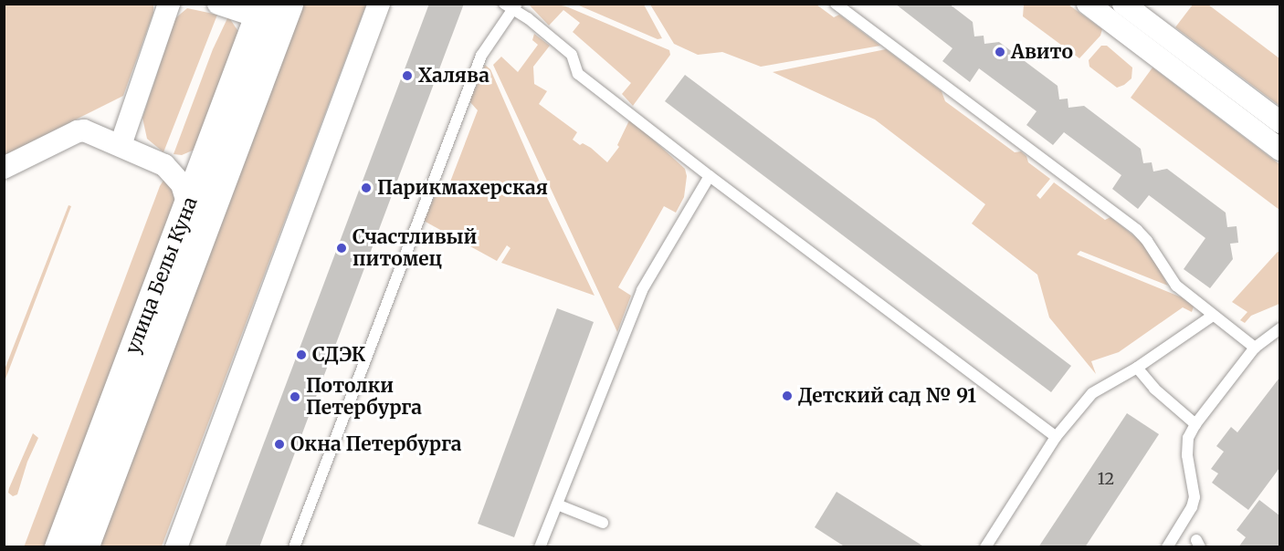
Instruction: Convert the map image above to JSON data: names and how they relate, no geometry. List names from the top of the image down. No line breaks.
{"streets":{"street":["улица Белы Куна"]},"places":["Авито","Халява","Парикмахерская","Счастливый питомец","СДЭК","Детский сад № 91","Потолки Петербурга","Окна Петербурга"],"house_numbers":["12"]}
